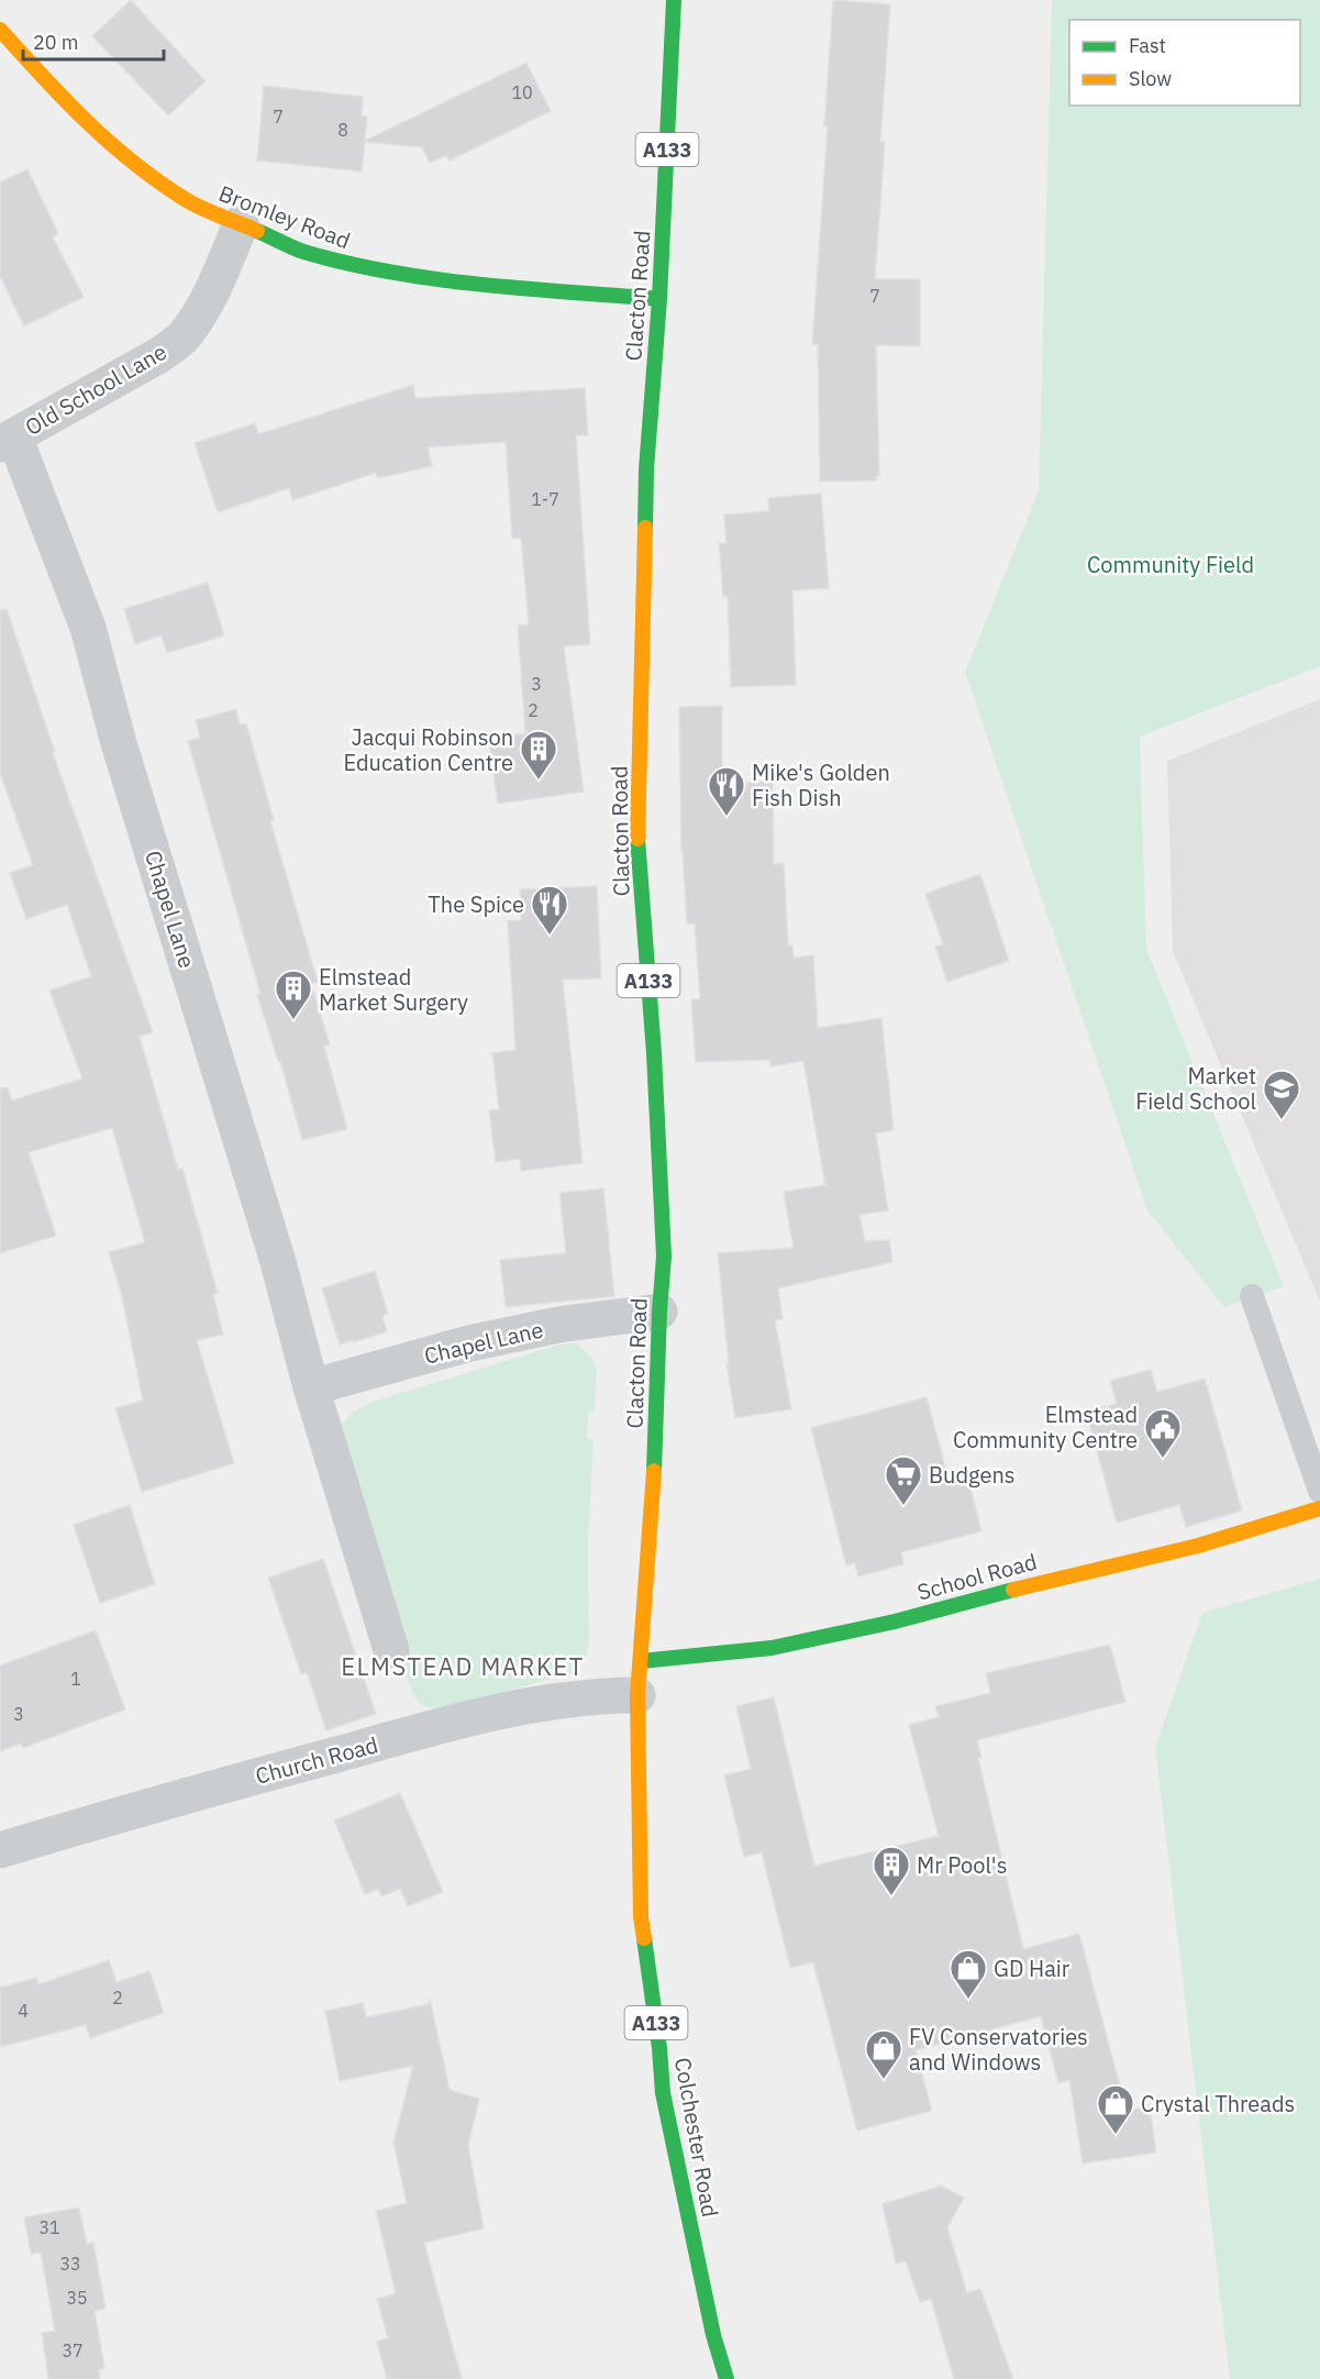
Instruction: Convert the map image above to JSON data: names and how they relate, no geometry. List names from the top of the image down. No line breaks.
{"streets":{"main road":["A133","Bromley Road","Clacton Road","School Road","Colchester Road"],"street":["Old School Lane","Chapel Lane","Church Road"]},"crossings":[["Bromley Road","Clacton Road"],["Bromley Road","Old School Lane"],["Clacton Road","Chapel Lane"],["Clacton Road","School Road"],["Clacton Road","Church Road"],["Clacton Road","Colchester Road"],["Old School Lane","Chapel Lane"],["School Road","Church Road"],["School Road","Colchester Road"],["Church Road","Colchester Road"]],"districts":["ELMSTEAD MARKET"],"parks":["Community Field"],"places":{"building":["Jacqui Robinson Education Centre","Elmstead Market Surgery","Mr Pool's"],"restaurant":["Mike's Golden Fish Dish","The Spice"],"school or university":["Market Field School"],"public building":["Elmstead Community Centre"],"supermarket":["Budgens"],"shop":["GD Hair","FV Conservatories and Windows","Crystal Threads"]},"house_numbers":["10","7","8","7","1-7","3","2","1","3","2","4","31","33","35","37"],"legend":["Fast","Slow"],"scale_bar":"20 m"}
